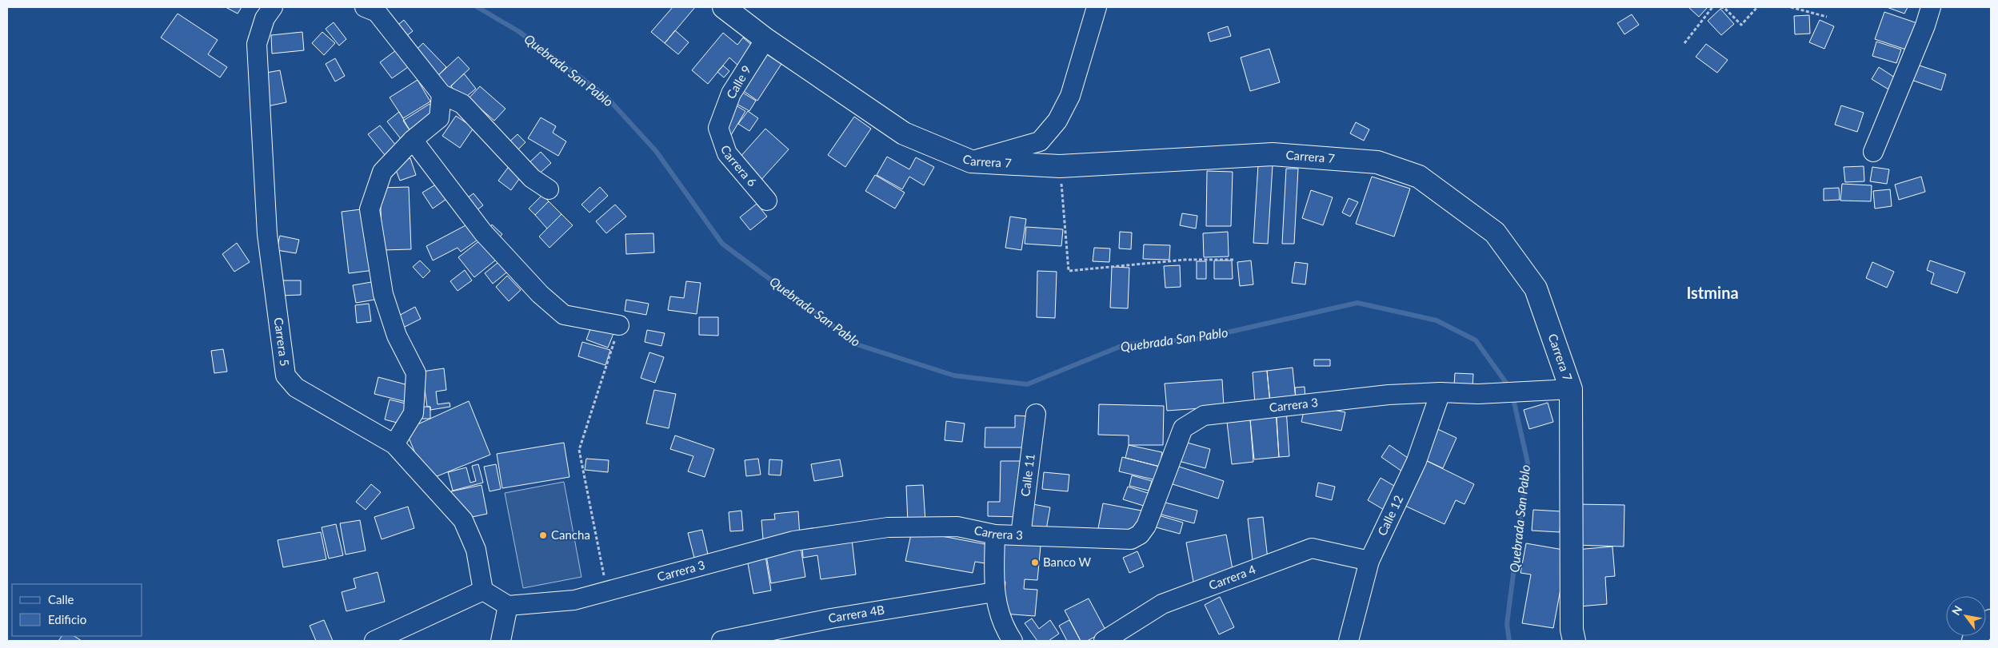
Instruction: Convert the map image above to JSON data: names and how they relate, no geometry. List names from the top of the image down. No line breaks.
{"streets":{"main road":["Carrera 7"],"street":["Calle 9","Carrera 6","Carrera 5","Carrera 3","Calle 11","Calle 12","Carrera 4","Carrera 4B"]},"crossings":[["Calle 9","Carrera 7"],["Calle 9","Carrera 6"],["Carrera 7","Carrera 3"],["Carrera 3","Calle 11"],["Carrera 3","Calle 12"],["Calle 12","Carrera 4"]],"districts":["Istmina"],"water":["Quebrada San Pablo"],"places":["Cancha","Banco W"],"legend":["Calle","Edificio"],"north":"top left"}
